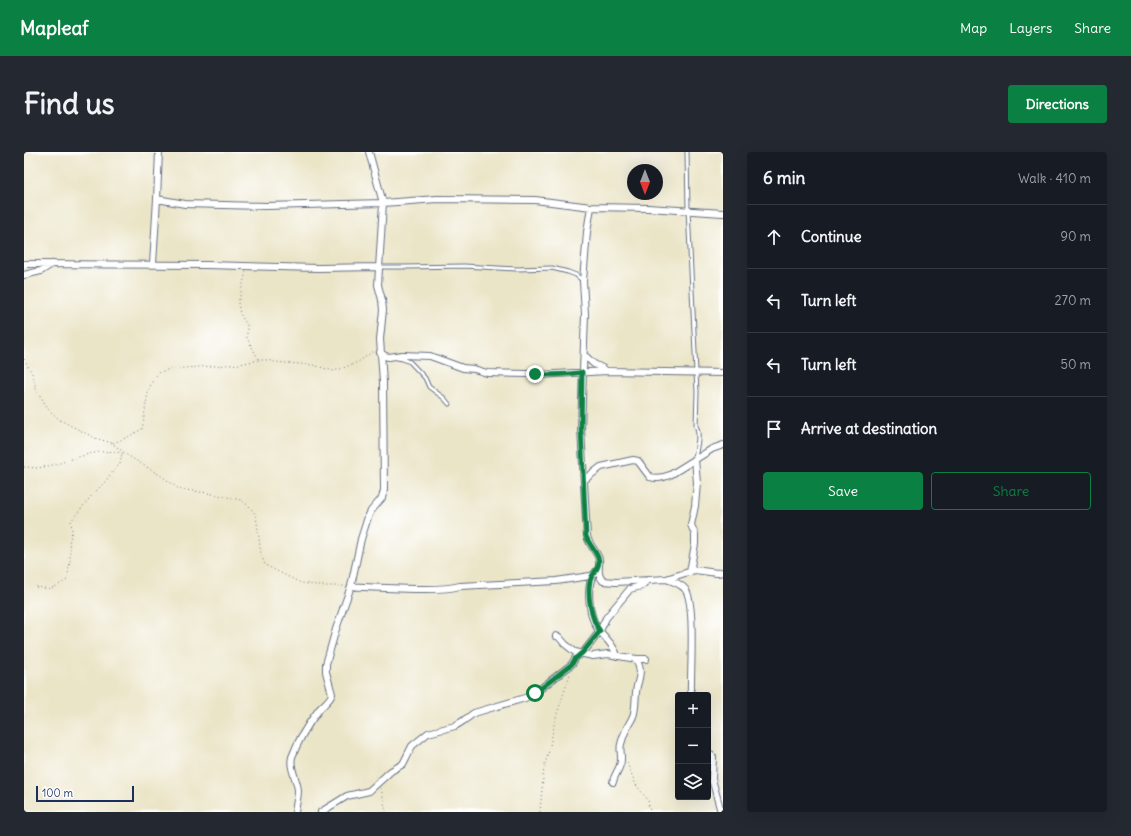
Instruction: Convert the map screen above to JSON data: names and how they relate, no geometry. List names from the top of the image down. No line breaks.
{"scale_bar":"100 m","north":"bottom","page":{"header":"Mapleaf","nav":["Map","Layers","Share"],"buttons":["Directions",["Save","Share"]],"title":"Find us","heading":["6 min","Walk · 410 m"],"list":[["Continue","90 m"],["Turn left","270 m"],["Turn left","50 m"],"Arrive at destination"],"map_buttons":["+","−"],"scale":"100 m"}}
